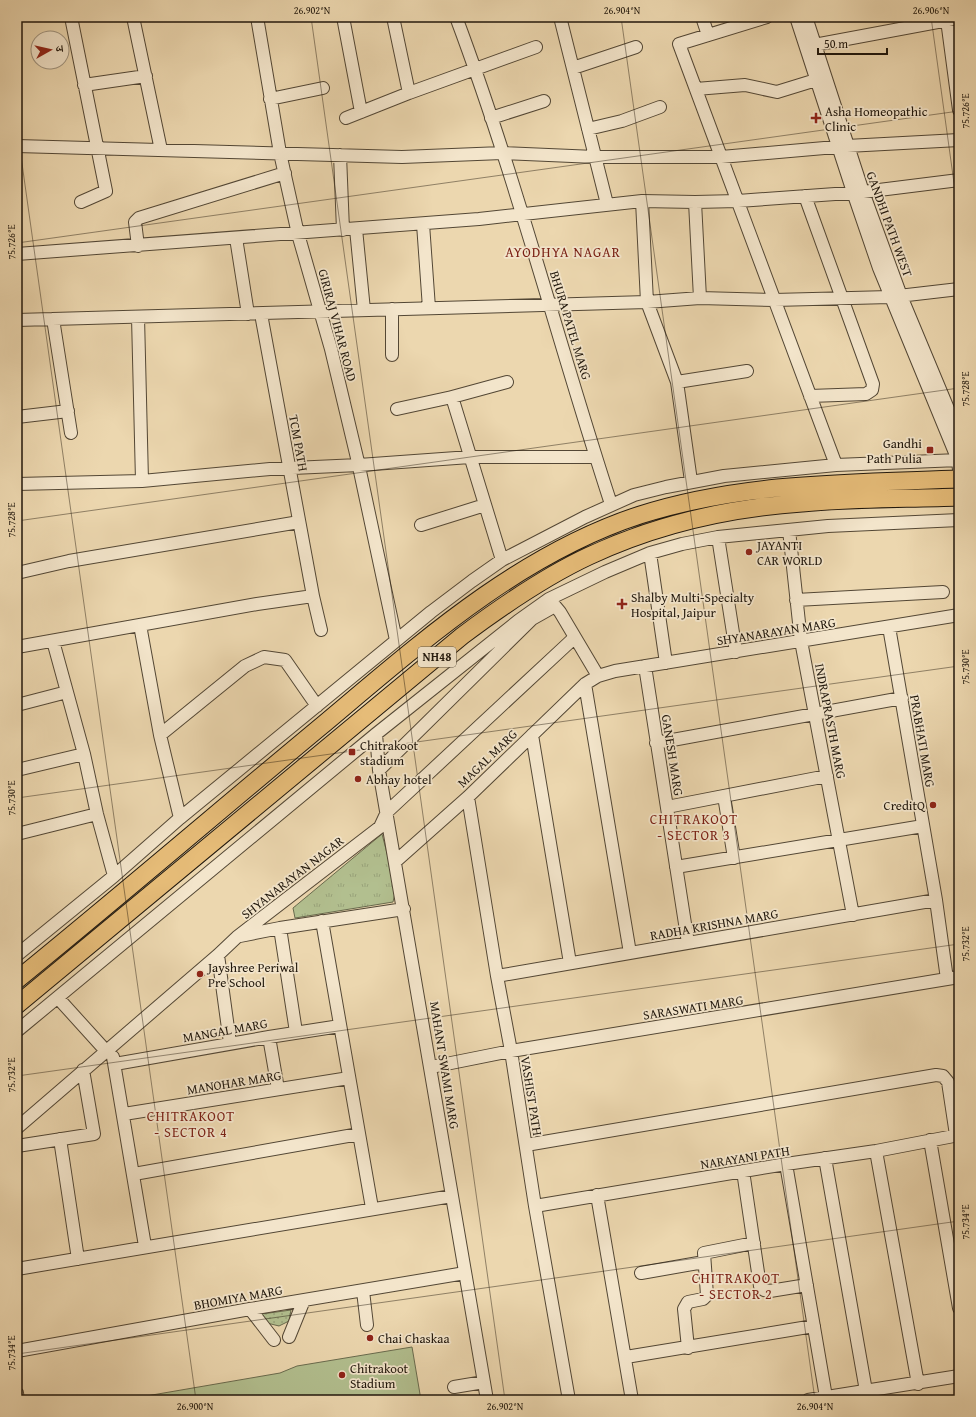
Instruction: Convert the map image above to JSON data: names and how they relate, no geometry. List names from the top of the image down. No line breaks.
{"streets":{"highway":["NH48"],"street":["GANDHI PATH WEST","GIRIRAJ VIHAR ROAD","BHURA PATEL MARG","TCM PATH","SHYANARAYAN MARG","INDRAPRASTH MARG","PRABHATI MARG","GANESH MARG","MAGAL MARG","SHYANARAYAN NAGAR","RADHA KRISHNA MARG","SARASWATI MARG","MANGAL MARG","MAHANT SWAMI MARG","MANOHAR MARG","VASHIST PATH","NARAYANI PATH","BHOMIYA MARG"]},"crossings":[["SHYANARAYAN MARG","INDRAPRASTH MARG"],["SHYANARAYAN MARG","PRABHATI MARG"],["SHYANARAYAN MARG","GANESH MARG"],["SHYANARAYAN MARG","MAGAL MARG"],["INDRAPRASTH MARG","RADHA KRISHNA MARG"],["PRABHATI MARG","RADHA KRISHNA MARG"],["PRABHATI MARG","SARASWATI MARG"],["GANESH MARG","RADHA KRISHNA MARG"],["MAGAL MARG","MAHANT SWAMI MARG"],["MAGAL MARG","VASHIST PATH"],["SHYANARAYAN NAGAR","MAHANT SWAMI MARG"],["RADHA KRISHNA MARG","VASHIST PATH"],["SARASWATI MARG","MAHANT SWAMI MARG"],["SARASWATI MARG","VASHIST PATH"],["MAHANT SWAMI MARG","BHOMIYA MARG"],["VASHIST PATH","NARAYANI PATH"]],"districts":["AYODHYA NAGAR","CHITRAKOOT - SECTOR 3","CHITRAKOOT - SECTOR 4","CHITRAKOOT - SECTOR 2"],"places":{"health":["Asha Homeopathic Clinic","Shalby Multi-Specialty Hospital, Jaipur"],"transit":["Gandhi Path Pulia","Chitrakoot stadium"],"other":["JAYANTI CAR WORLD","Abhay hotel","CreditQ","Jayshree Periwal Pre School","Chai Chaskaa","Chitrakoot Stadium"]},"scale_bar":"50 m","north":"right","coordinates":["26.902°N","26.904°N","26.906°N","75.726°E","75.728°E","75.730°E","75.732°E","75.734°E","26.900°N"]}
